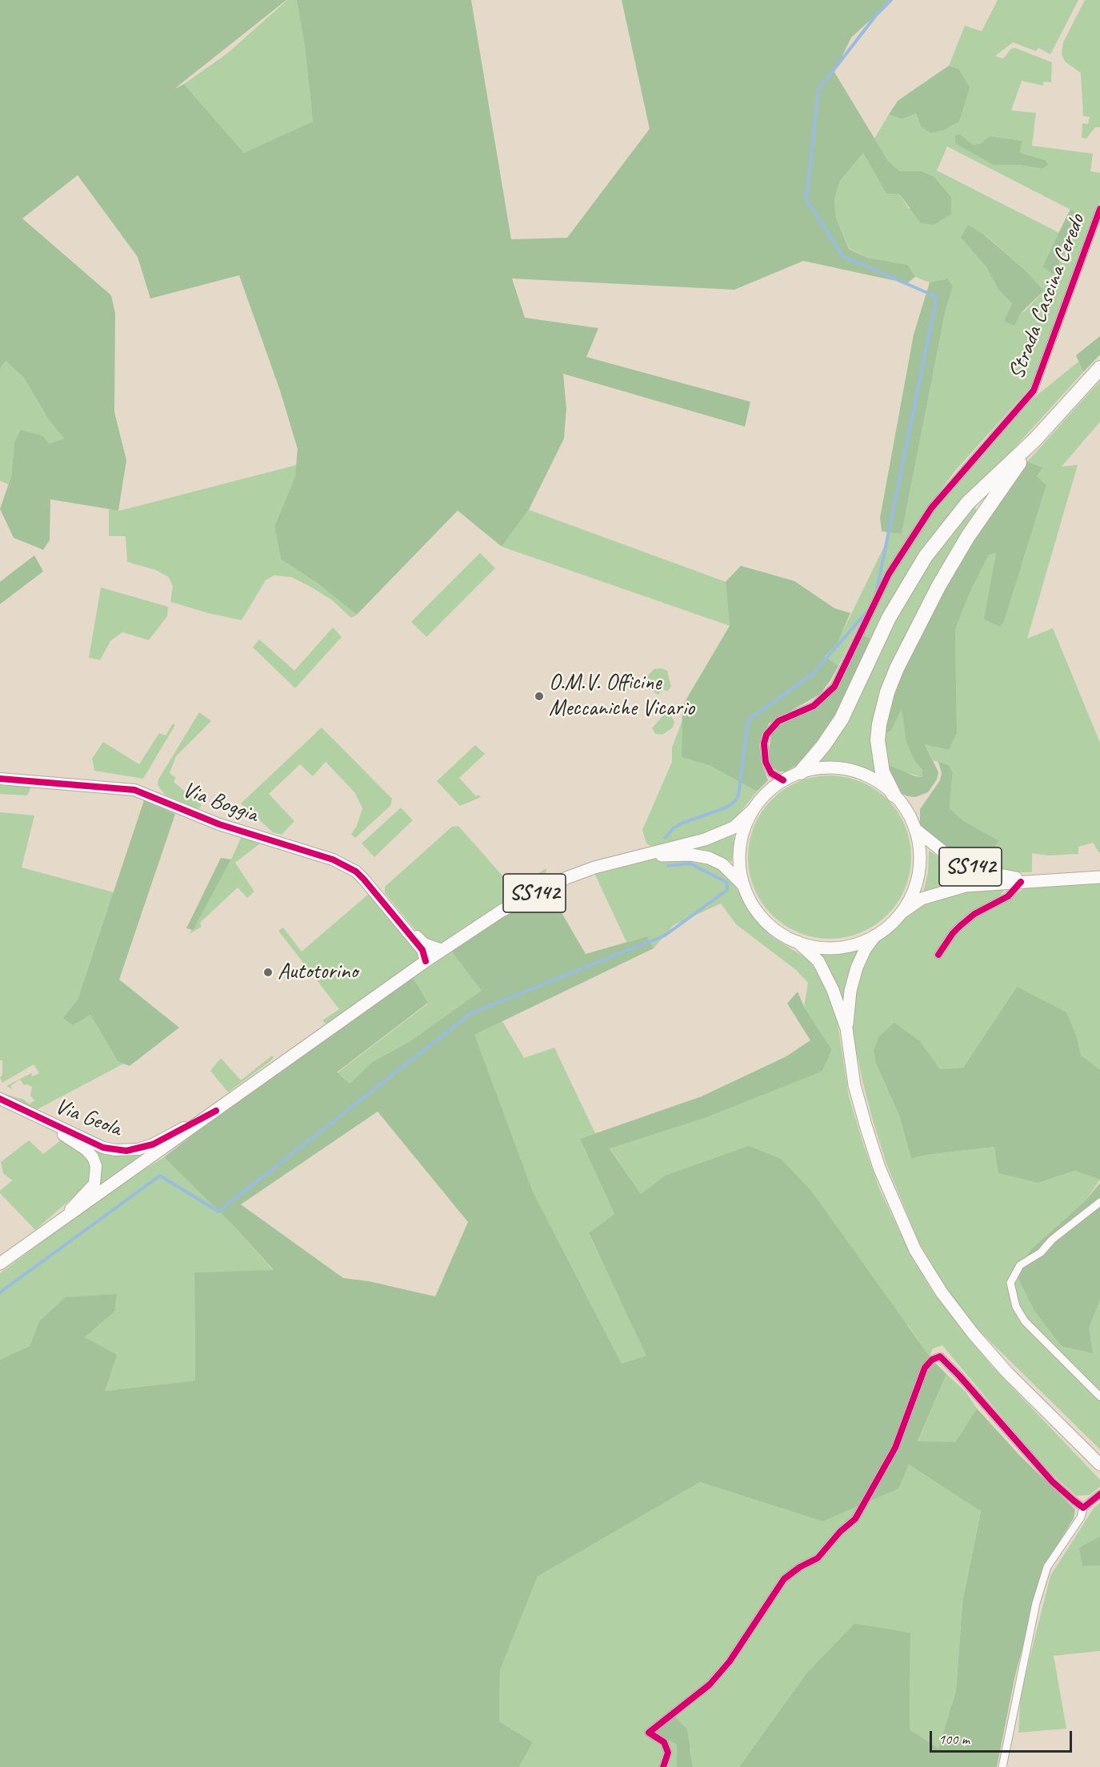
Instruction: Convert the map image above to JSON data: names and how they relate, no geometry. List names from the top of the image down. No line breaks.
{"streets":{"main road":["SS142"],"street":["Strada Cascina Ceredo","Via Boggia","Via Geola"]},"crossings":[["Via Boggia","SS142"],["SS142","Via Geola"]],"places":["O.M.V. Officine Meccaniche Vicario","Autotorino"],"scale_bar":"100 m"}
